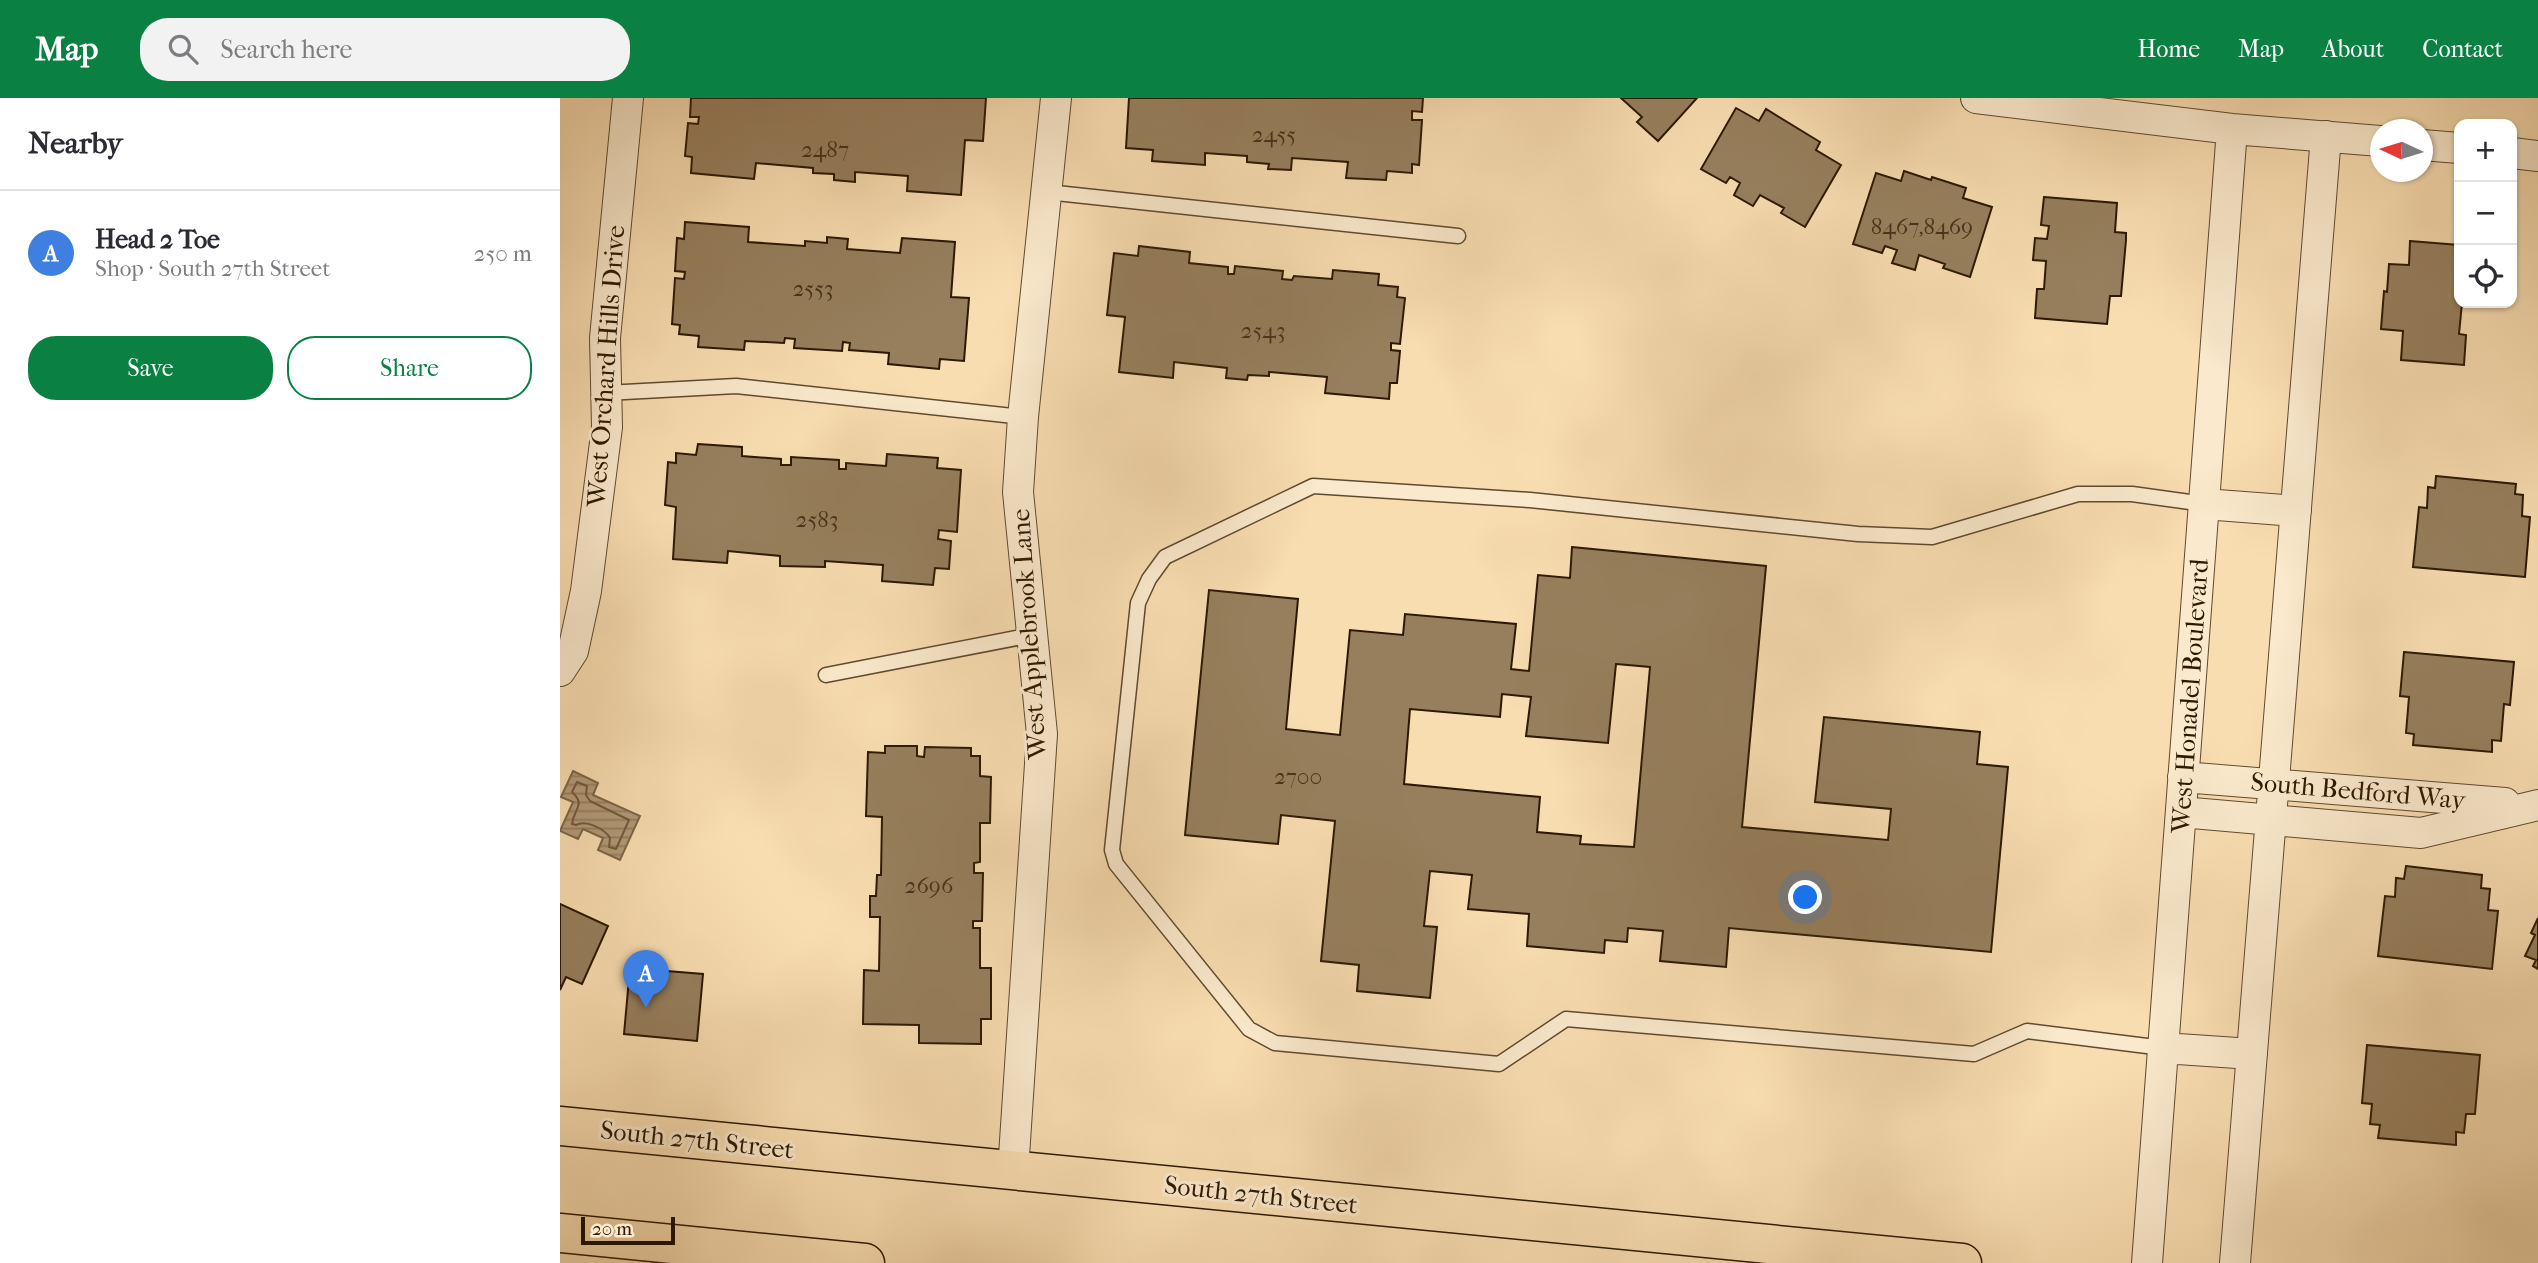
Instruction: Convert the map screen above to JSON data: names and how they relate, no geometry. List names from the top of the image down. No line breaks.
{"streets":{"main road":["South 27th Street"],"street":["West Orchard Hills Drive","West Applebrook Lane","West Honadel Boulevard","South Bedford Way"]},"crossings":[["West Applebrook Lane","South 27th Street"],["West Honadel Boulevard","South Bedford Way"]],"house_numbers":["2455","2487","8467,8469","2553","2543","2583","2700","2696"],"scale_bar":"20 m","north":"left","page":{"header":"Map","search":"Search here","nav":["Home","Map","About","Contact"],"heading":"Nearby","map_buttons":["+","−"],"list":[{"mark":"A","name":"Head 2 Toe","note":"Shop · South 27th Street","value":"250 m"}],"buttons":["Save","Share"],"pins":"A","scale":"20 m"}}
